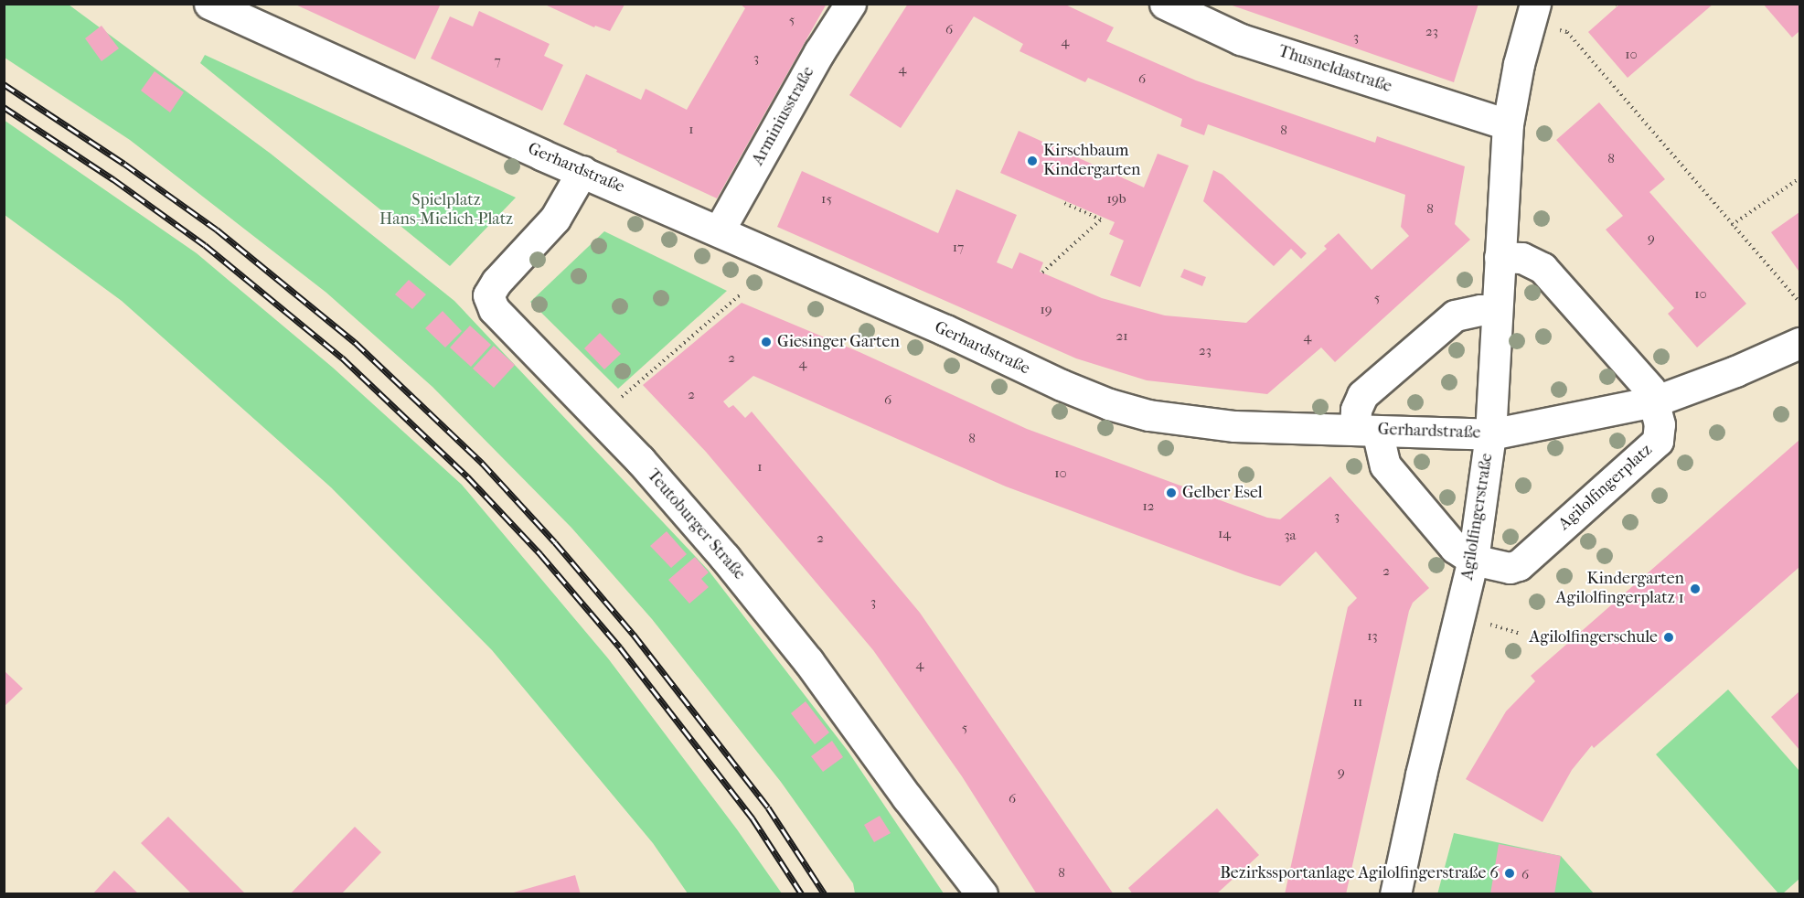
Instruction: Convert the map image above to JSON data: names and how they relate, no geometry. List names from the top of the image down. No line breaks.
{"streets":{"street":["Thusneldastraße","Arminiusstraße","Gerhardstraße","Agilolfingerplatz","Agilolfingerstraße","Teutoburger Straße"]},"crossings":[["Thusneldastraße","Agilolfingerstraße"],["Arminiusstraße","Gerhardstraße"],["Gerhardstraße","Agilolfingerplatz"],["Gerhardstraße","Agilolfingerstraße"],["Gerhardstraße","Teutoburger Straße"],["Agilolfingerplatz","Agilolfingerstraße"]],"parks":["Spielplatz Hans-Mielich-Platz"],"places":["Kirschbaum Kindergarten","Giesinger Garten","Gelber Esel","Kindergarten Agilolfingerplatz 1","Agilolfingerschule","Bezirkssportanlage Agilolfingerstraße 6"],"house_numbers":["5","6","23","3","4","10","3","7","4","6","1","8","8","15","19b","8","9","17","10","5","19","21","4","23","2","4","2","6","8","1","10","12","3","14","3a","2","2","3","13","4","11","5","9","6","8","6"]}
